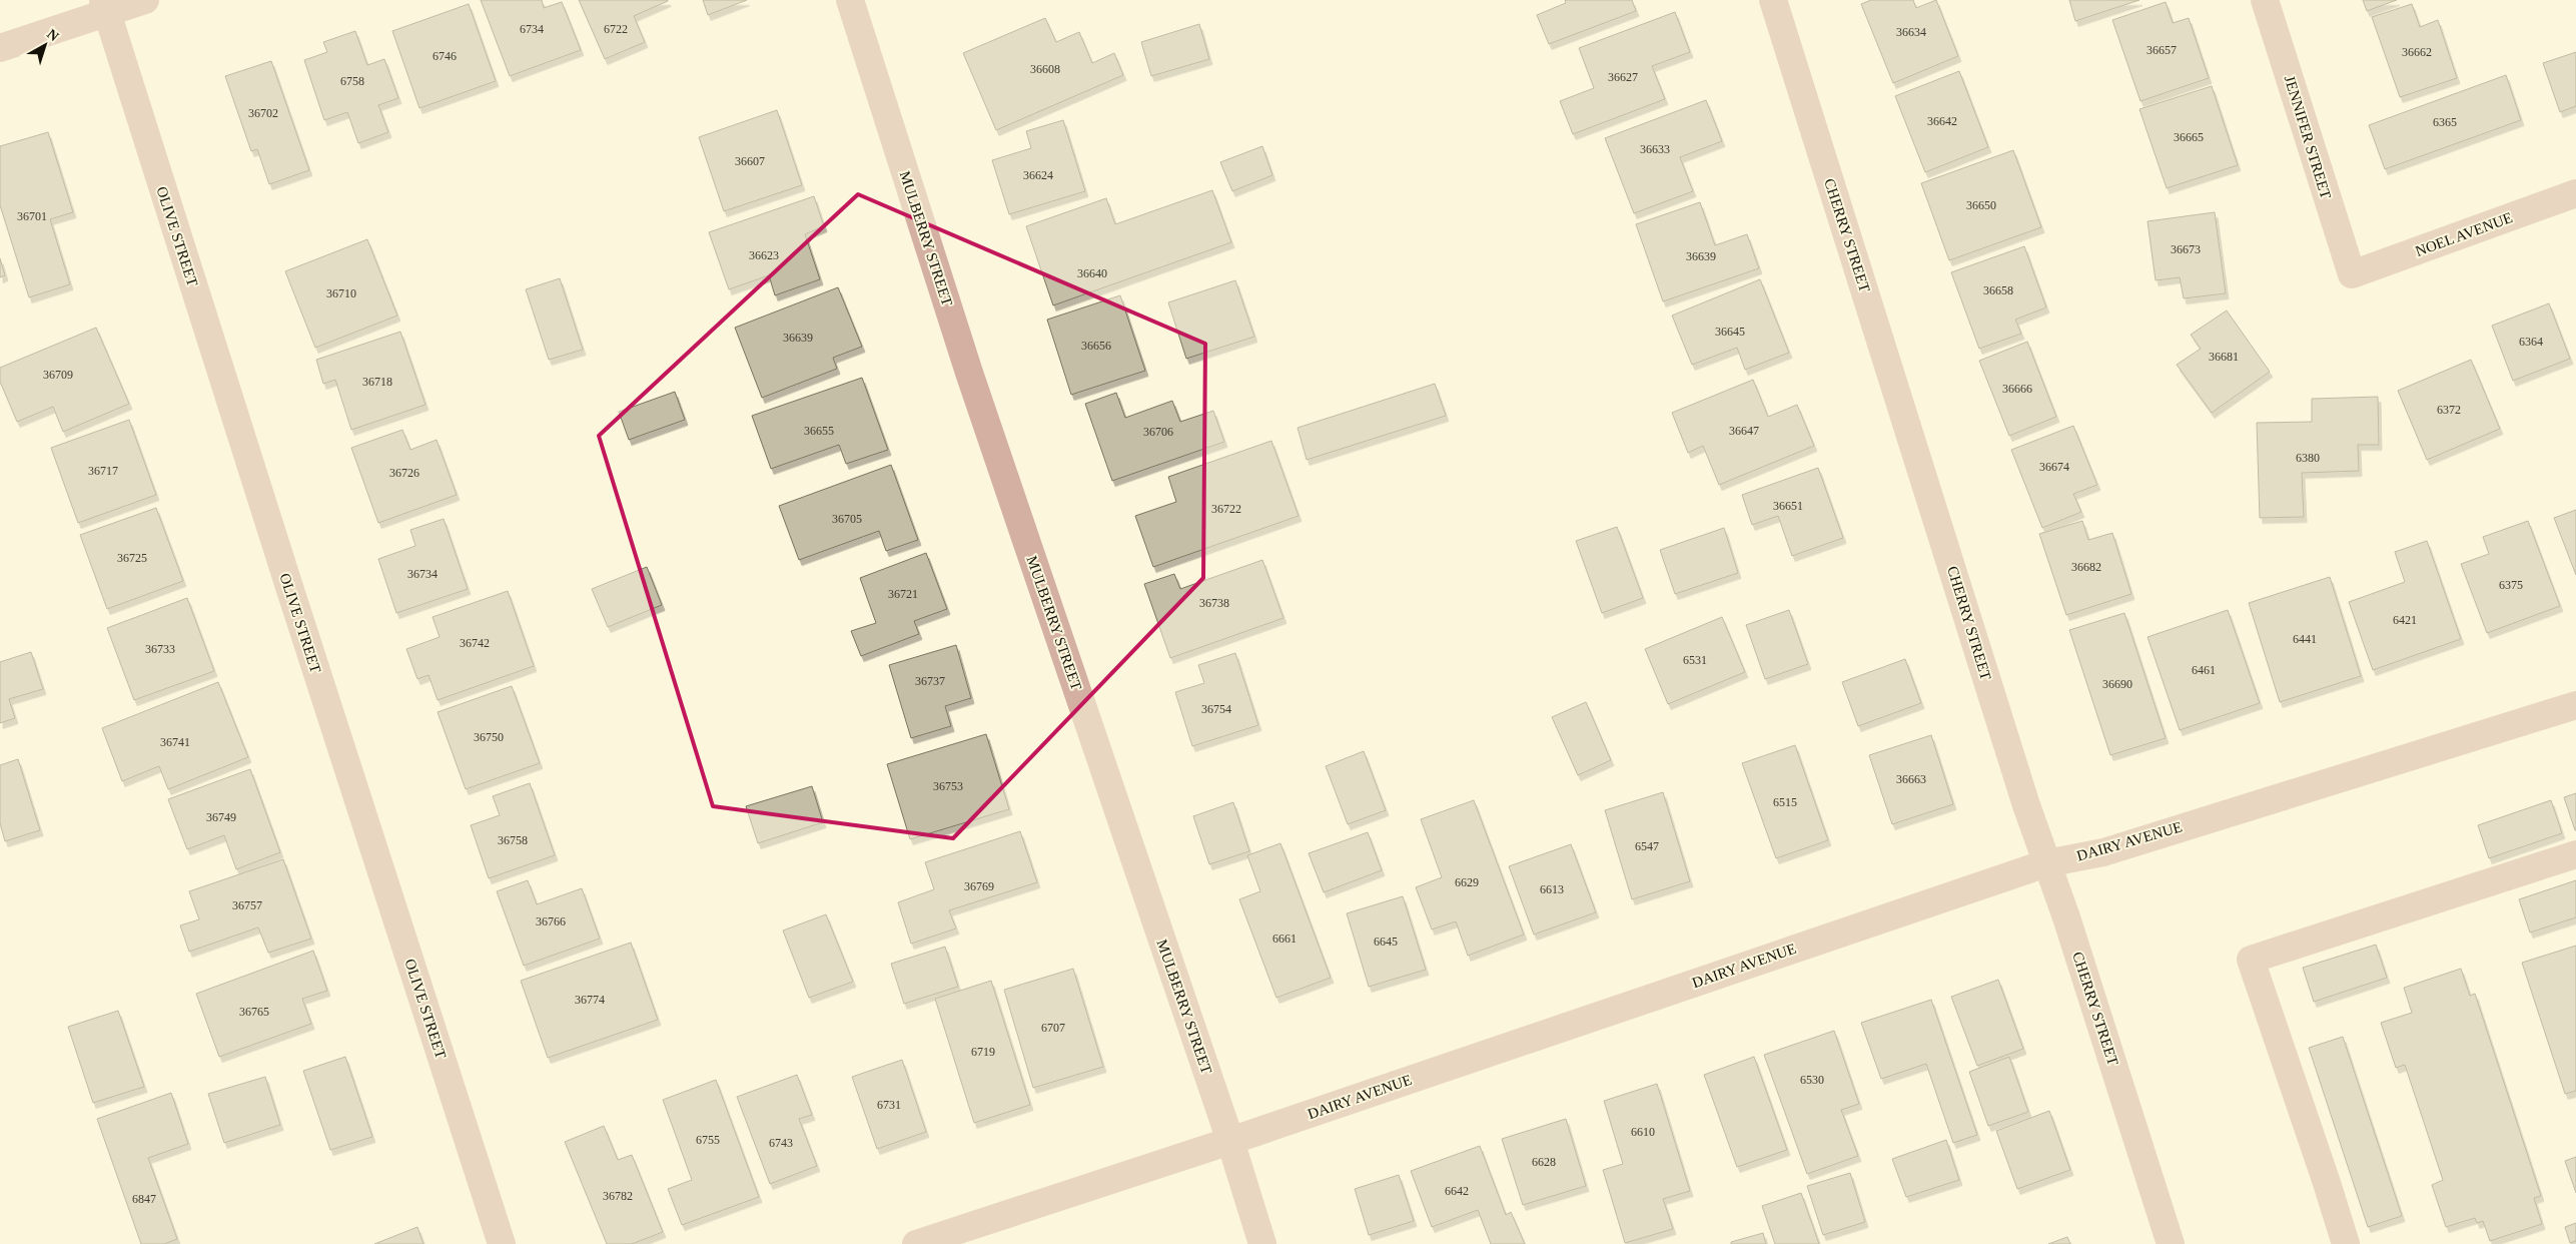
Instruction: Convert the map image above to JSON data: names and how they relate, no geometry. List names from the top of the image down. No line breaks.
{"streets":{"street":["JENNIFER STREET","NOEL AVENUE","CHERRY STREET","OLIVE STREET","MULBERRY STREET","DAIRY AVENUE"]},"crossings":[["JENNIFER STREET","NOEL AVENUE"],["CHERRY STREET","DAIRY AVENUE"],["MULBERRY STREET","DAIRY AVENUE"]],"house_numbers":["6734","6722","36634","36657","36662","6746","36608","36627","6758","36702","36642","6365","36665","36633","36607","36624","36650","36701","36673","36623","36639","36640","36658","36710","36645","36639","6364","36656","36681","36709","36718","36666","6372","36655","36647","36706","6380","36674","36717","36726","36651","36722","36705","36725","36682","36734","6375","36721","36738","6421","6441","36742","36733","6531","6461","36737","36690","36754","36750","36741","36663","36753","6515","36749","36758","6547","6629","36769","6613","36757","36766","6661","6645","36774","36765","6707","6719","6530","6731","6610","6755","6743","6628","6642","36782","6847"],"north":"top right"}
